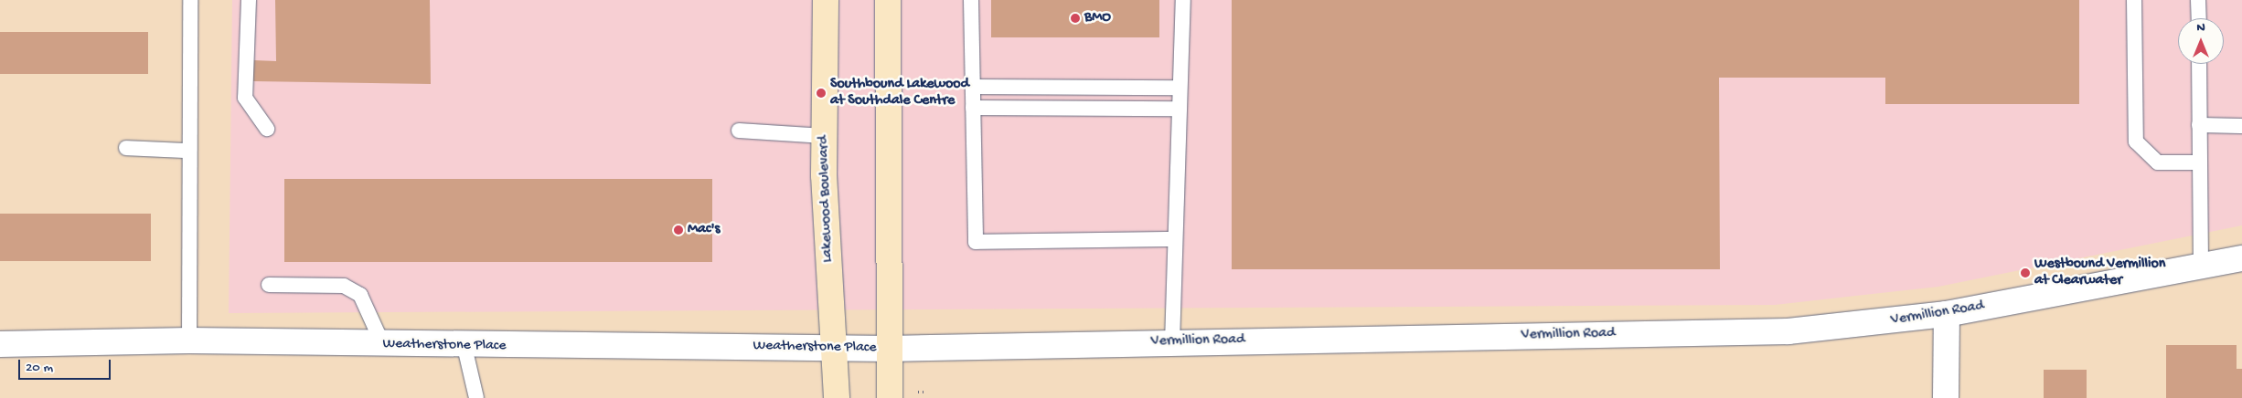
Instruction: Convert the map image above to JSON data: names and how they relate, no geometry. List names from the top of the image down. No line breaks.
{"streets":{"street":["Lakewood Boulevard","Vermillion Road","Weatherstone Place"]},"crossings":[["Lakewood Boulevard","Weatherstone Place"],["Vermillion Road","Weatherstone Place"]],"places":["BMO","Southbound Lakewood at Southdale Centre","Mac's","Westbound Vermillion at Clearwater"],"scale_bar":"20 m","north":"top"}
